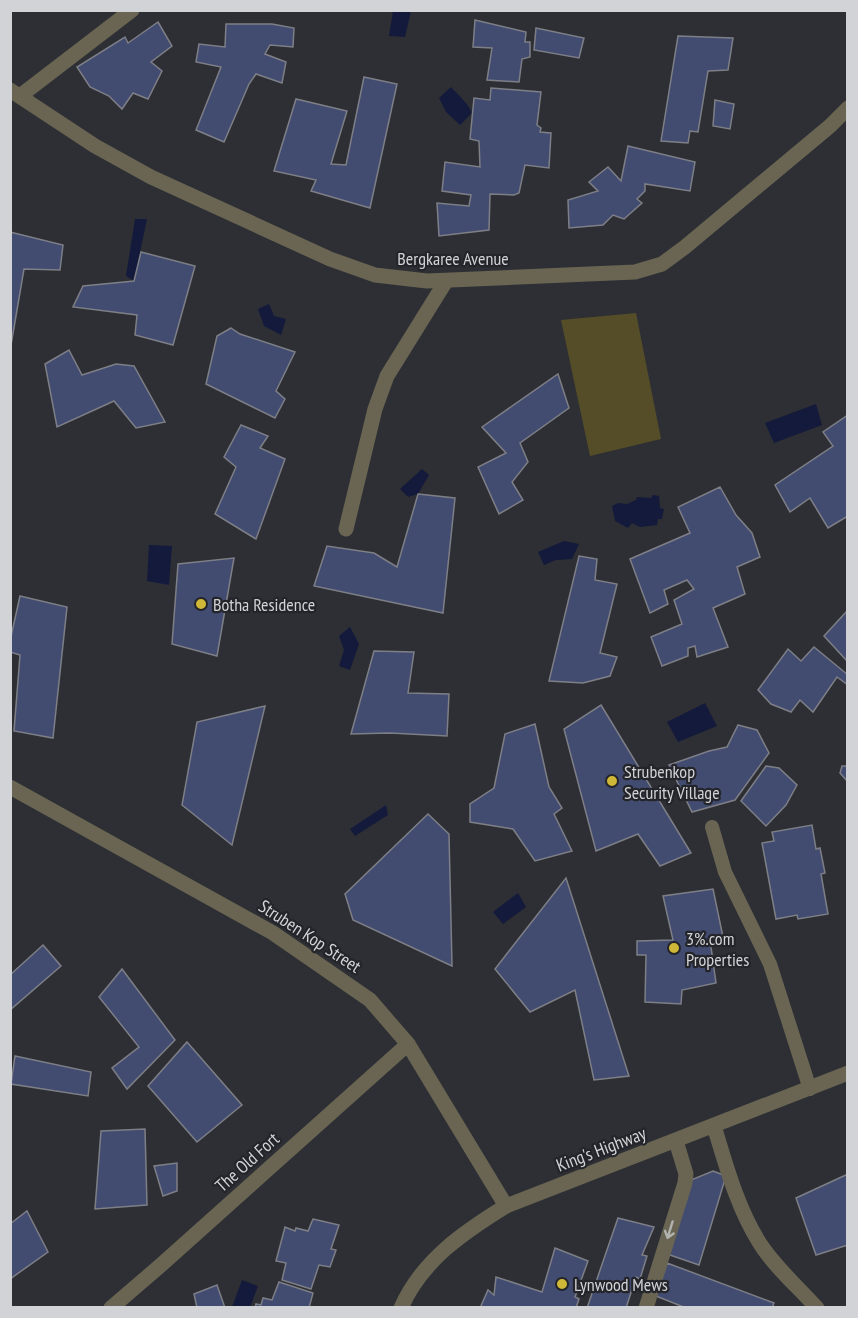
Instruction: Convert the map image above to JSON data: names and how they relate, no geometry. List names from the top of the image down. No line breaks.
{"streets":{"street":["Bergkaree Avenue","Struben Kop Street","King's Highway","The Old Fort"]},"crossings":[["Struben Kop Street","King's Highway"],["Struben Kop Street","The Old Fort"]],"places":["Botha Residence","Strubenkop Security Village","3%.com Properties","Lynwood Mews"]}
